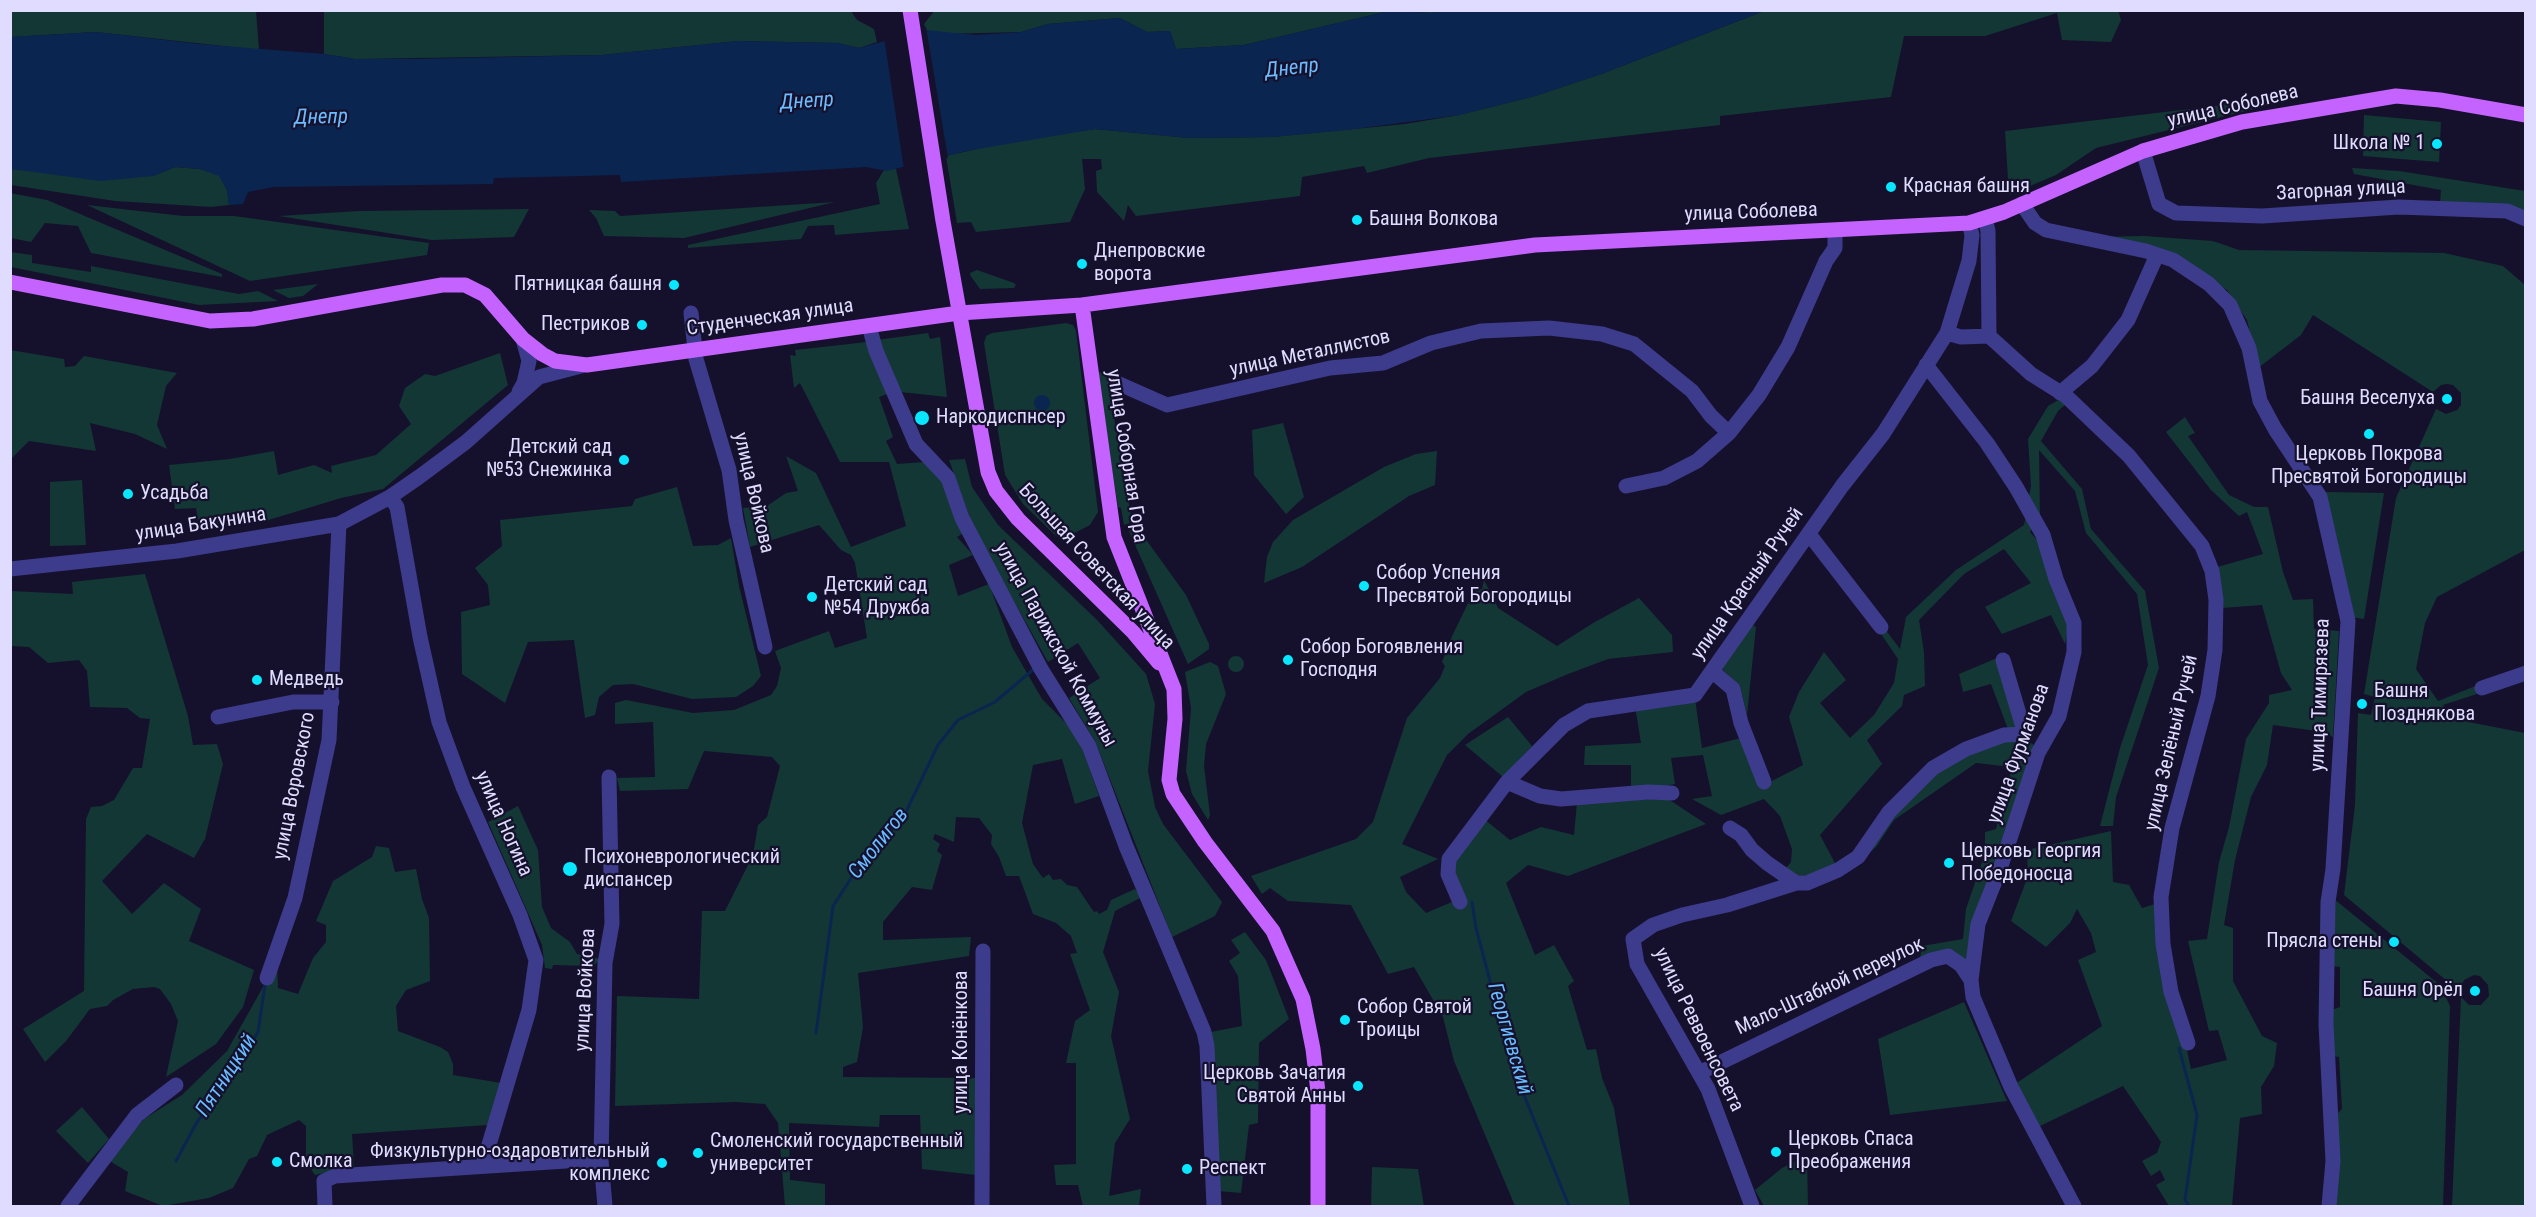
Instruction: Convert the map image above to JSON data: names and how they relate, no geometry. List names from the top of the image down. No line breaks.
{"streets":{"main road":["улица Соболева","Студенческая улица","улица Соборная Гора","Большая Советская улица"],"street":["Загорная улица","улица Металлистов","улица Войкова","улица Бакунина","улица Красный Ручей","улица Парижской Коммуны","улица Тимирязева","улица Зелёный Ручей","улица Фурманова","улица Воровского","улица Ногина","Мало-Штабной переулок","улица Реввоенсовета","улица Конёнкова"]},"crossings":[["улица Соболева","Загорная улица"],["улица Соболева","Студенческая улица"],["улица Соболева","улица Соборная Гора"],["улица Соболева","Большая Советская улица"],["улица Соболева","улица Красный Ручей"],["улица Соболева","улица Тимирязева"],["Студенческая улица","улица Войкова"],["Студенческая улица","улица Бакунина"],["Студенческая улица","Большая Советская улица"],["Студенческая улица","улица Парижской Коммуны"],["Студенческая улица","улица Ногина"],["улица Соборная Гора","Большая Советская улица"],["улица Бакунина","улица Воровского"],["улица Бакунина","улица Ногина"],["улица Красный Ручей","улица Фурманова"],["улица Фурманова","Мало-Штабной переулок"],["Мало-Штабной переулок","улица Реввоенсовета"]],"water":["Днепр","Смолигов","Георгиевский","Пятницкий"],"places":["Школа № 1","Красная башня","Башня Волкова","Днепровские ворота","Пятницкая башня","Пестриков","Башня Веселуха","Наркодиспнсер","Церковь Покрова Пресвятой Богородицы","Детский сад №53 Снежинка","Усадьба","Собор Успения Пресвятой Богородицы","Детский сад №54 Дружба","Собор Богоявления Господня","Медведь","Башня Позднякова","Церковь Георгия Победоносца","Психоневрологический диспансер","Прясла стены","Башня Орёл","Собор Святой Троицы","Церковь Зачатия Святой Анны","Церковь Спаса Преображения","Смоленский государственный университет","Смолка","Физкультурно-оздаровтительный комплекс","Респект"]}
